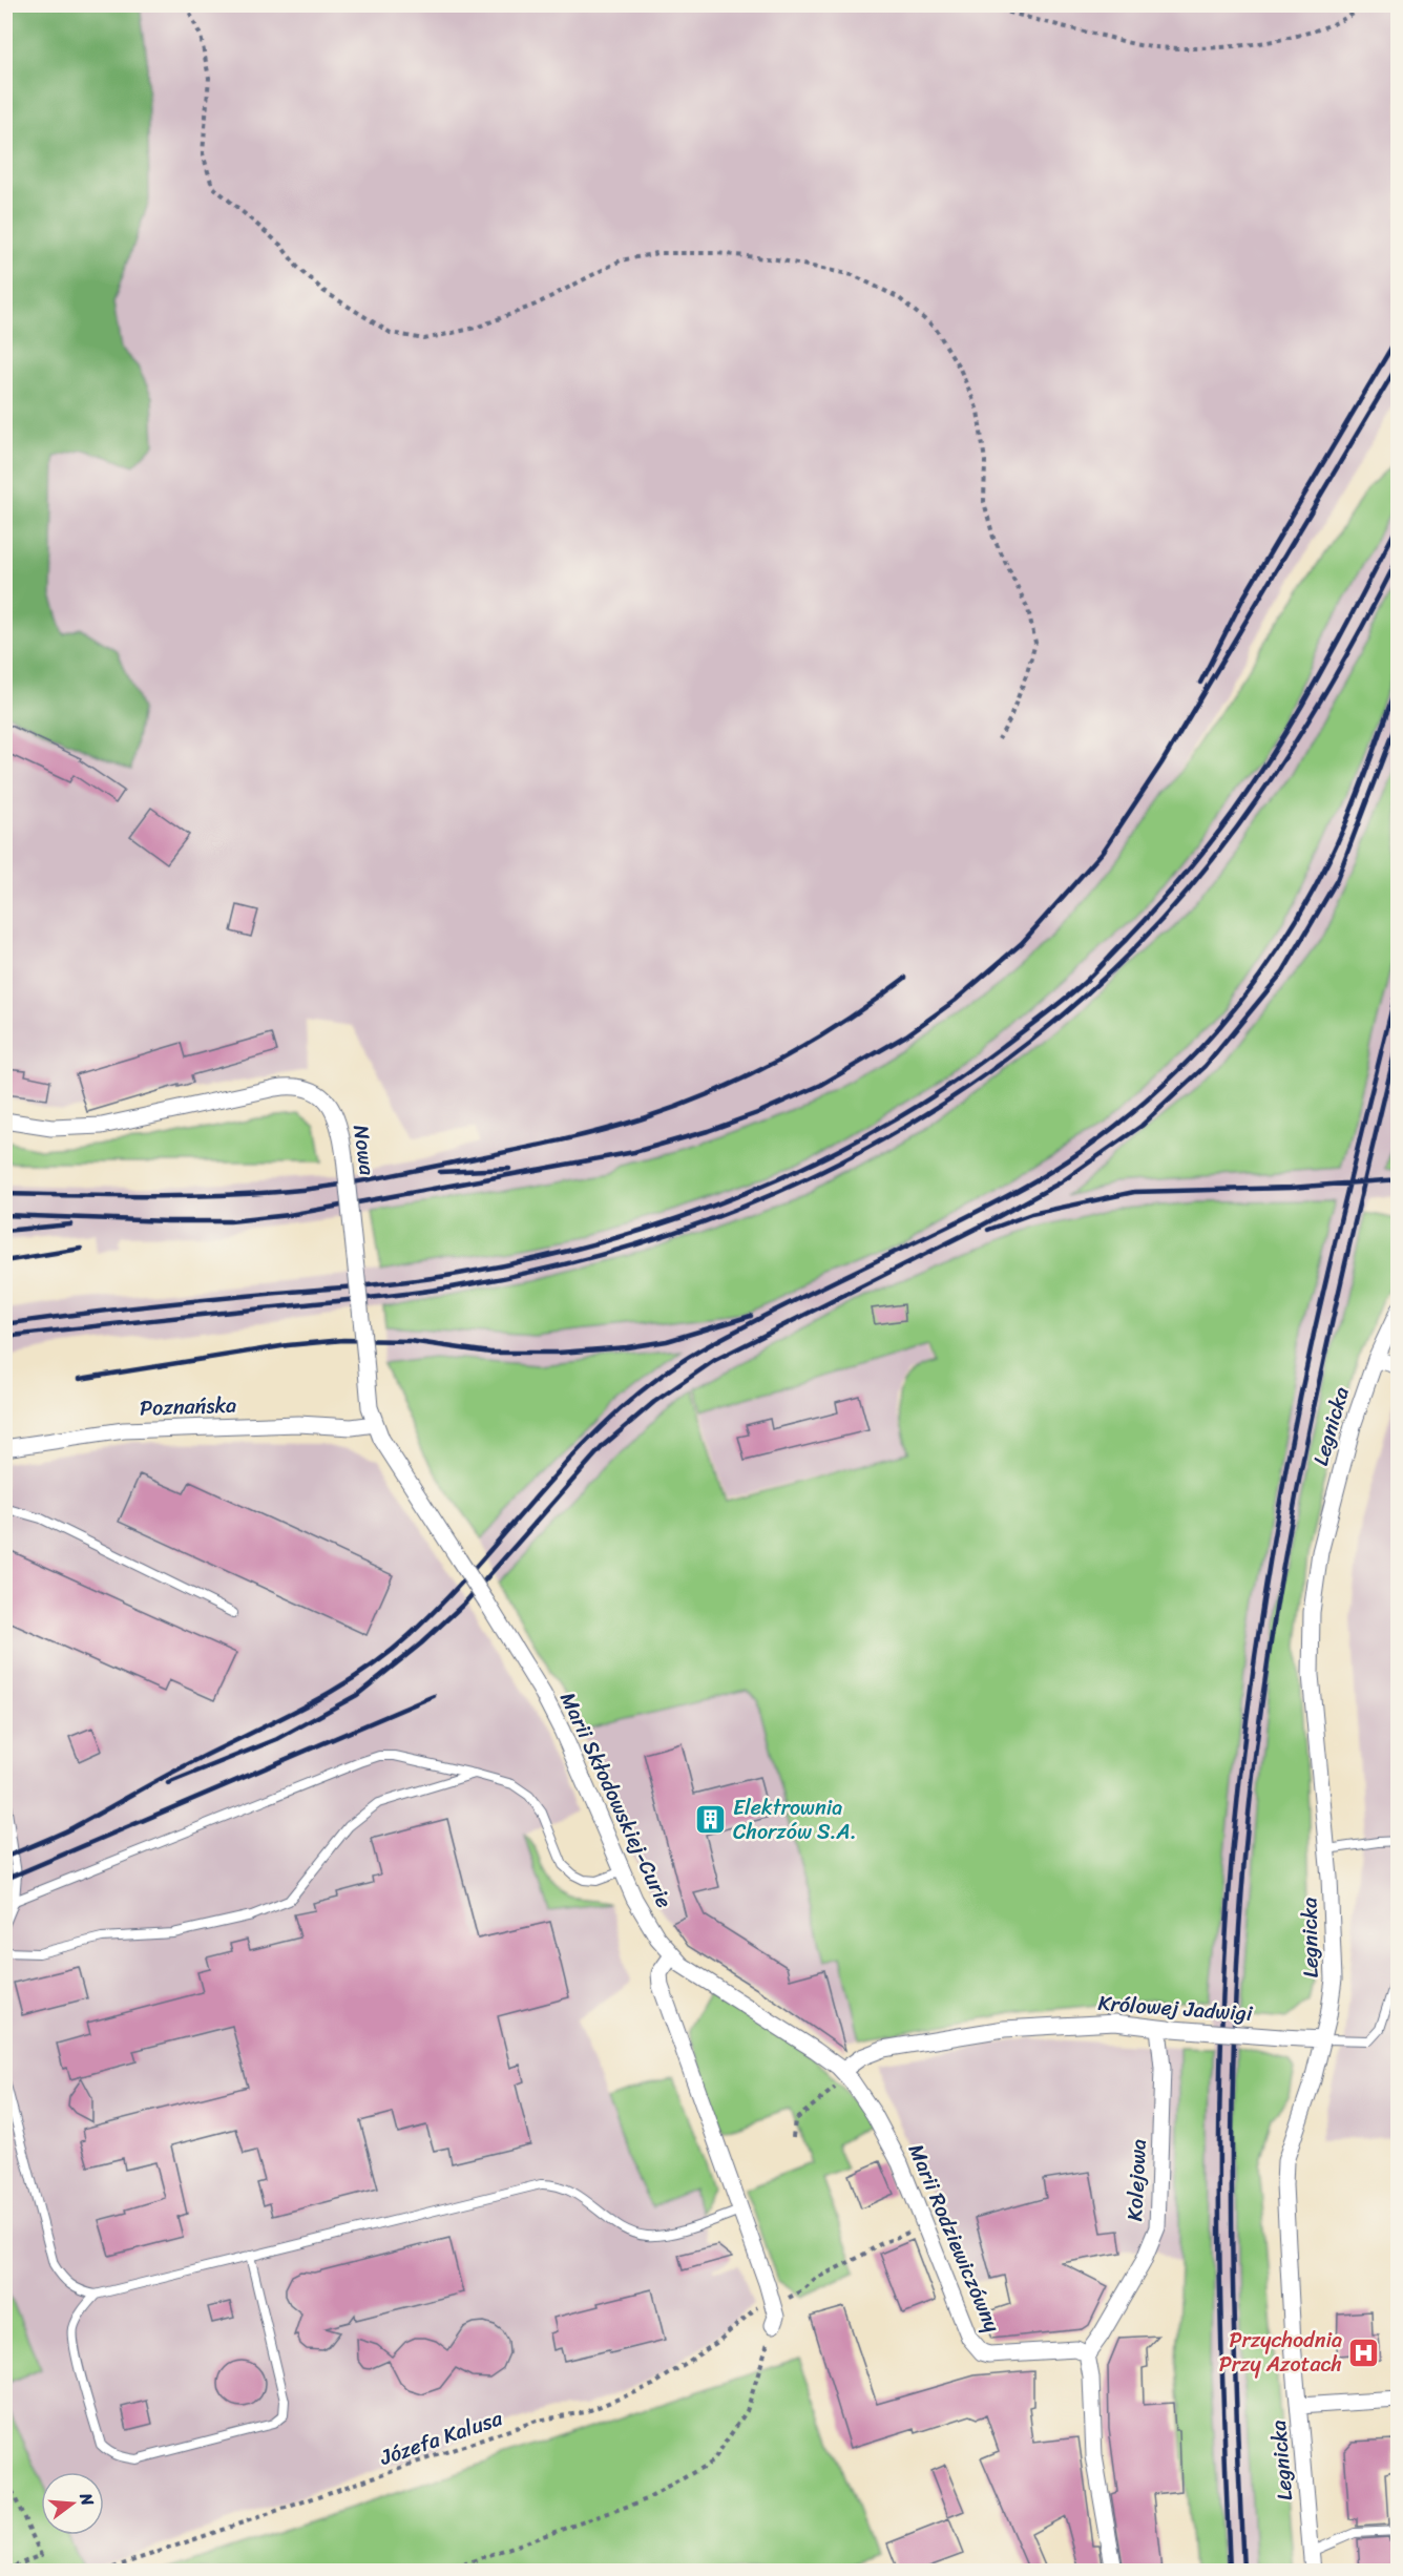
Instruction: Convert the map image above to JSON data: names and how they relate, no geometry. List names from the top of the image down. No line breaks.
{"streets":{"street":["Nowa","Poznańska","Legnicka","Marii Skłodowskiej-Curie","Królowej Jadwigi","Kolejowa","Marii Rodziewiczówny"],"path":["Józefa Kalusa"]},"crossings":[["Nowa","Poznańska"],["Nowa","Marii Skłodowskiej-Curie"],["Poznańska","Marii Skłodowskiej-Curie"],["Legnicka","Królowej Jadwigi"],["Marii Skłodowskiej-Curie","Marii Rodziewiczówny"],["Królowej Jadwigi","Kolejowa"],["Królowej Jadwigi","Marii Rodziewiczówny"],["Kolejowa","Marii Rodziewiczówny"],["Marii Rodziewiczówny","Józefa Kalusa"]],"places":{"building":["Elektrownia Chorzów S.A."],"hospital":["Przychodnia Przy Azotach"]},"north":"right"}
